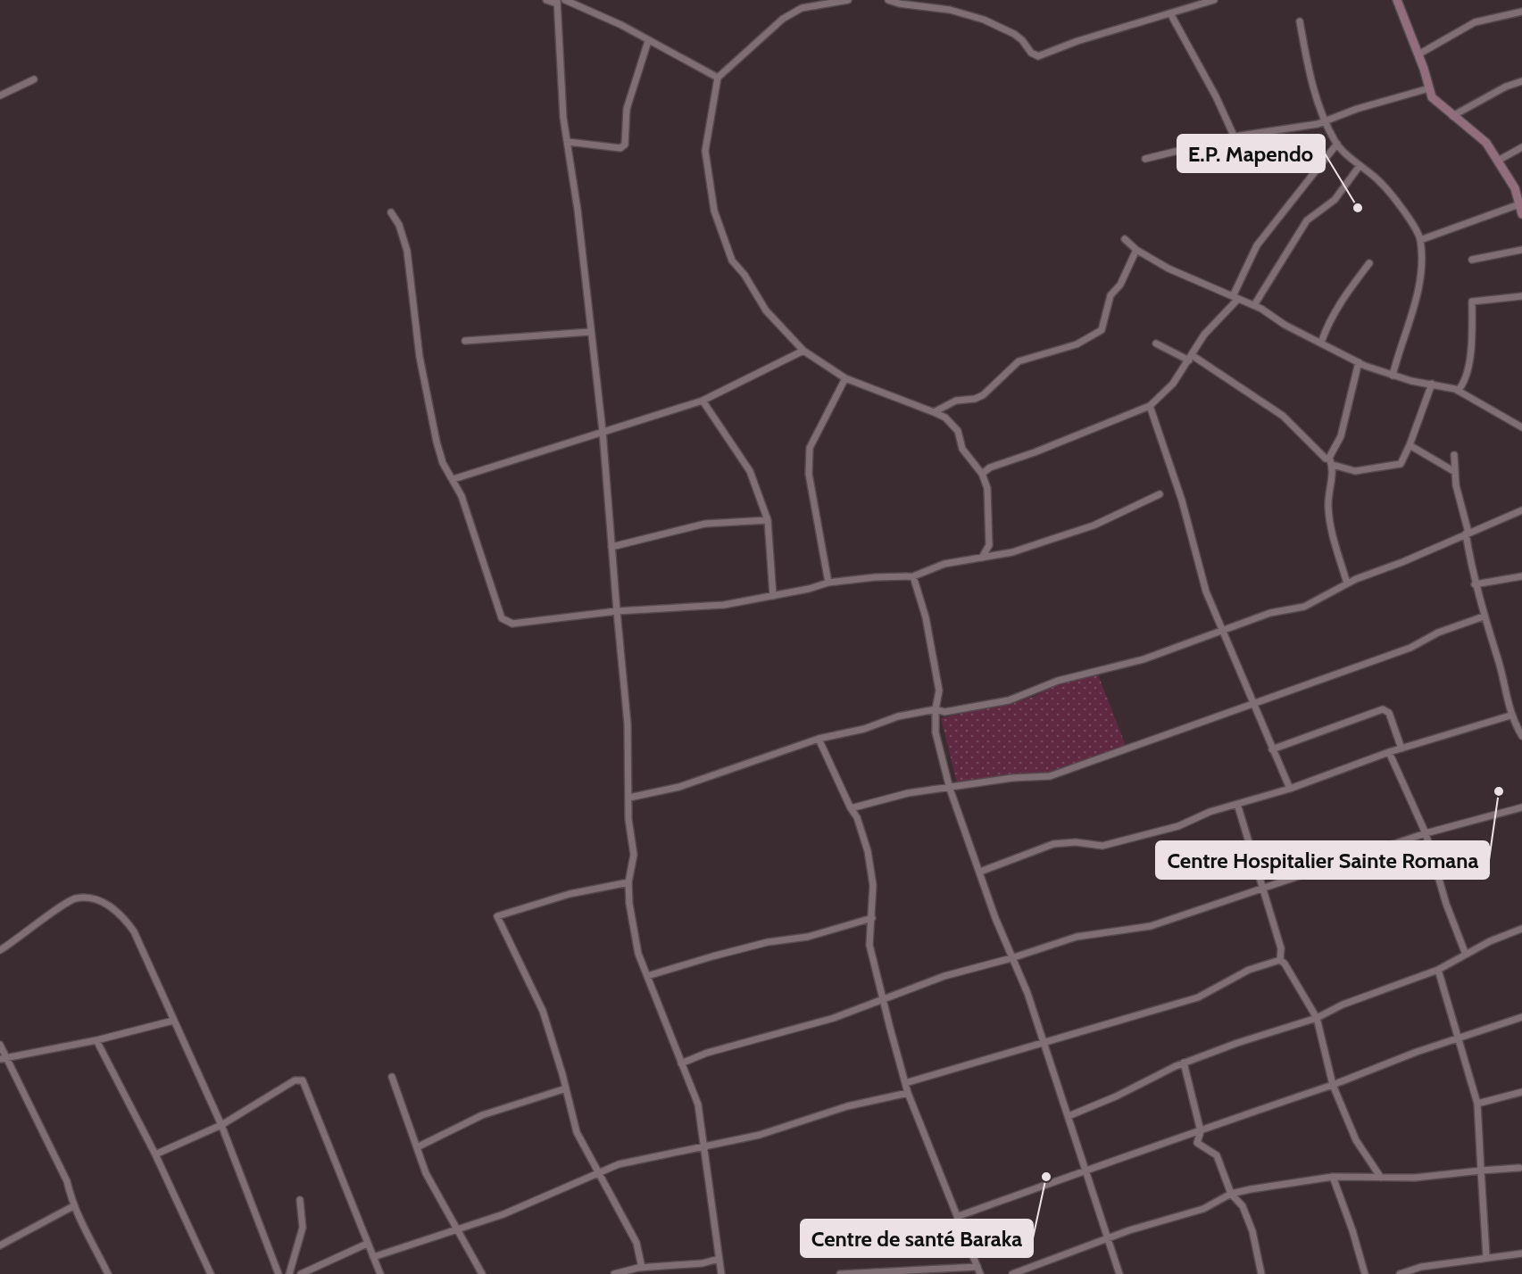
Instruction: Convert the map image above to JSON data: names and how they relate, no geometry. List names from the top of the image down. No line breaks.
{"places":["E.P. Mapendo","Centre Hospitalier Sainte Romana","Centre de santé Baraka"]}
